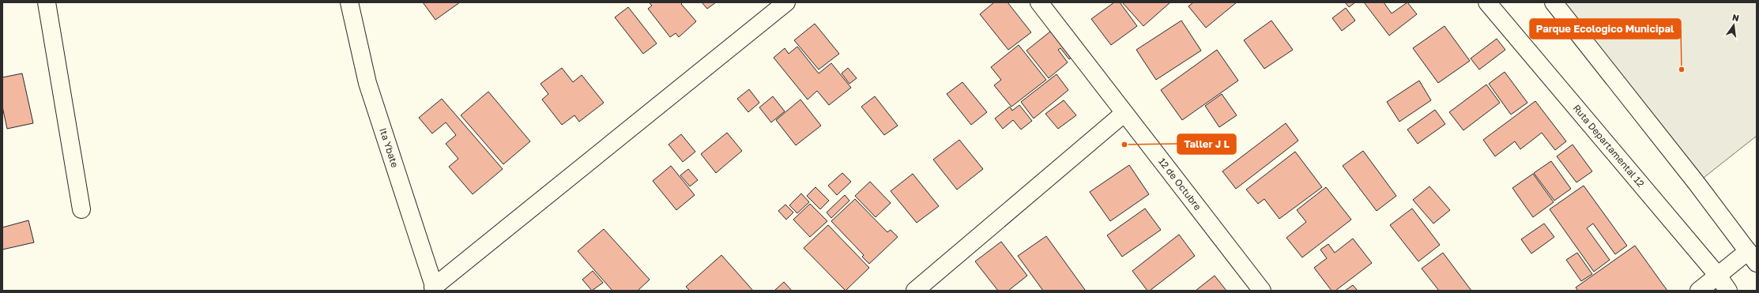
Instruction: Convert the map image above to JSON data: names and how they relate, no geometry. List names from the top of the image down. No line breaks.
{"streets":{"street":["Ruta Departamental 12","Ita Ybate","12 de Octubre"]},"places":["Parque Ecologico Municipal","Taller J L"],"north":"top"}
